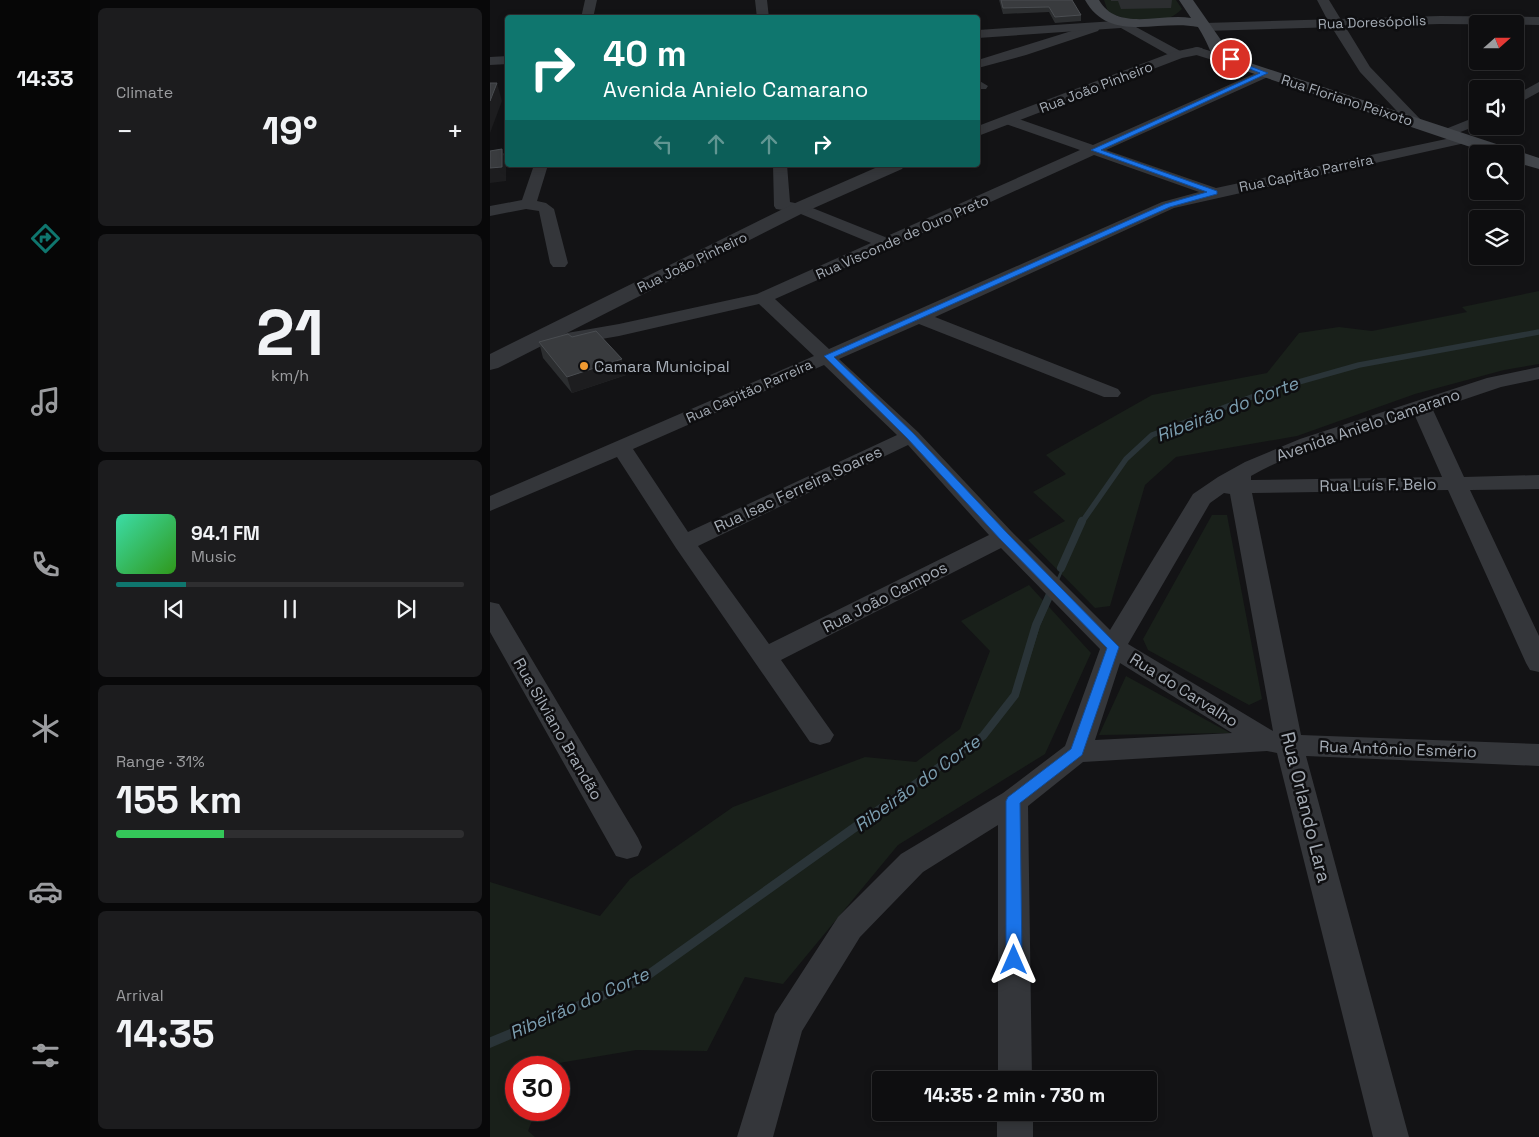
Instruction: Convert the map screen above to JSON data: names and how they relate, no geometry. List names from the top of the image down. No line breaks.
{"streets":{"main road":["Rua Floriano Peixoto"],"street":["Rua Doresópolis","Rua João Pinheiro","Rua Capitão Parreira","Rua Visconde de Ouro Preto","Avenida Anielo Camarano","Rua Luís F. Belo","Rua Isac Ferreira Soares","Rua João Campos","Rua do Carvalho","Rua Silviano Brandão","Rua Antônio Esmério","Rua Orlando Lara"]},"crossings":[["Rua João Pinheiro","Rua Floriano Peixoto"],["Rua João Pinheiro","Rua Visconde de Ouro Preto"],["Rua Floriano Peixoto","Rua Capitão Parreira"],["Rua Floriano Peixoto","Rua Visconde de Ouro Preto"],["Rua Capitão Parreira","Rua do Carvalho"],["Rua Visconde de Ouro Preto","Rua do Carvalho"],["Avenida Anielo Camarano","Rua Luís F. Belo"],["Avenida Anielo Camarano","Rua do Carvalho"],["Avenida Anielo Camarano","Rua Antônio Esmério"],["Avenida Anielo Camarano","Rua Orlando Lara"],["Rua Luís F. Belo","Rua Orlando Lara"],["Rua Isac Ferreira Soares","Rua do Carvalho"],["Rua João Campos","Rua do Carvalho"],["Rua do Carvalho","Rua Antônio Esmério"],["Rua do Carvalho","Rua Orlando Lara"],["Rua Antônio Esmério","Rua Orlando Lara"]],"water":["Ribeirão do Corte"],"places":["Camara Municipal"],"north":"right","page":{"tabs":"14:33","tile":["Climate",["21","km/h"],["Range · 31%","155 km"],["Arrival","14:35"]],"turn":["40 m","Avenida Anielo Camarano"],"heat":["−","19°","+"],"song":["94.1 FM","Music"],"limit":"30","trip":"14:35 · 2 min · 730 m"}}
